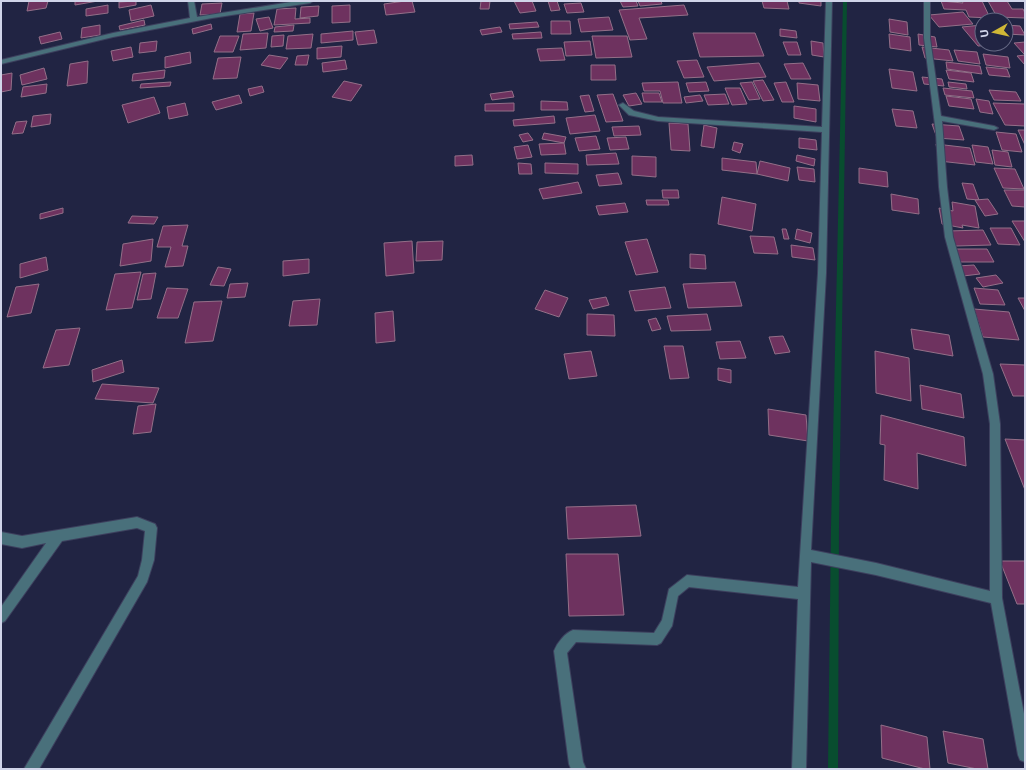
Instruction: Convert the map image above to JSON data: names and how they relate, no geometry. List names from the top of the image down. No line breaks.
{"north":"left"}
